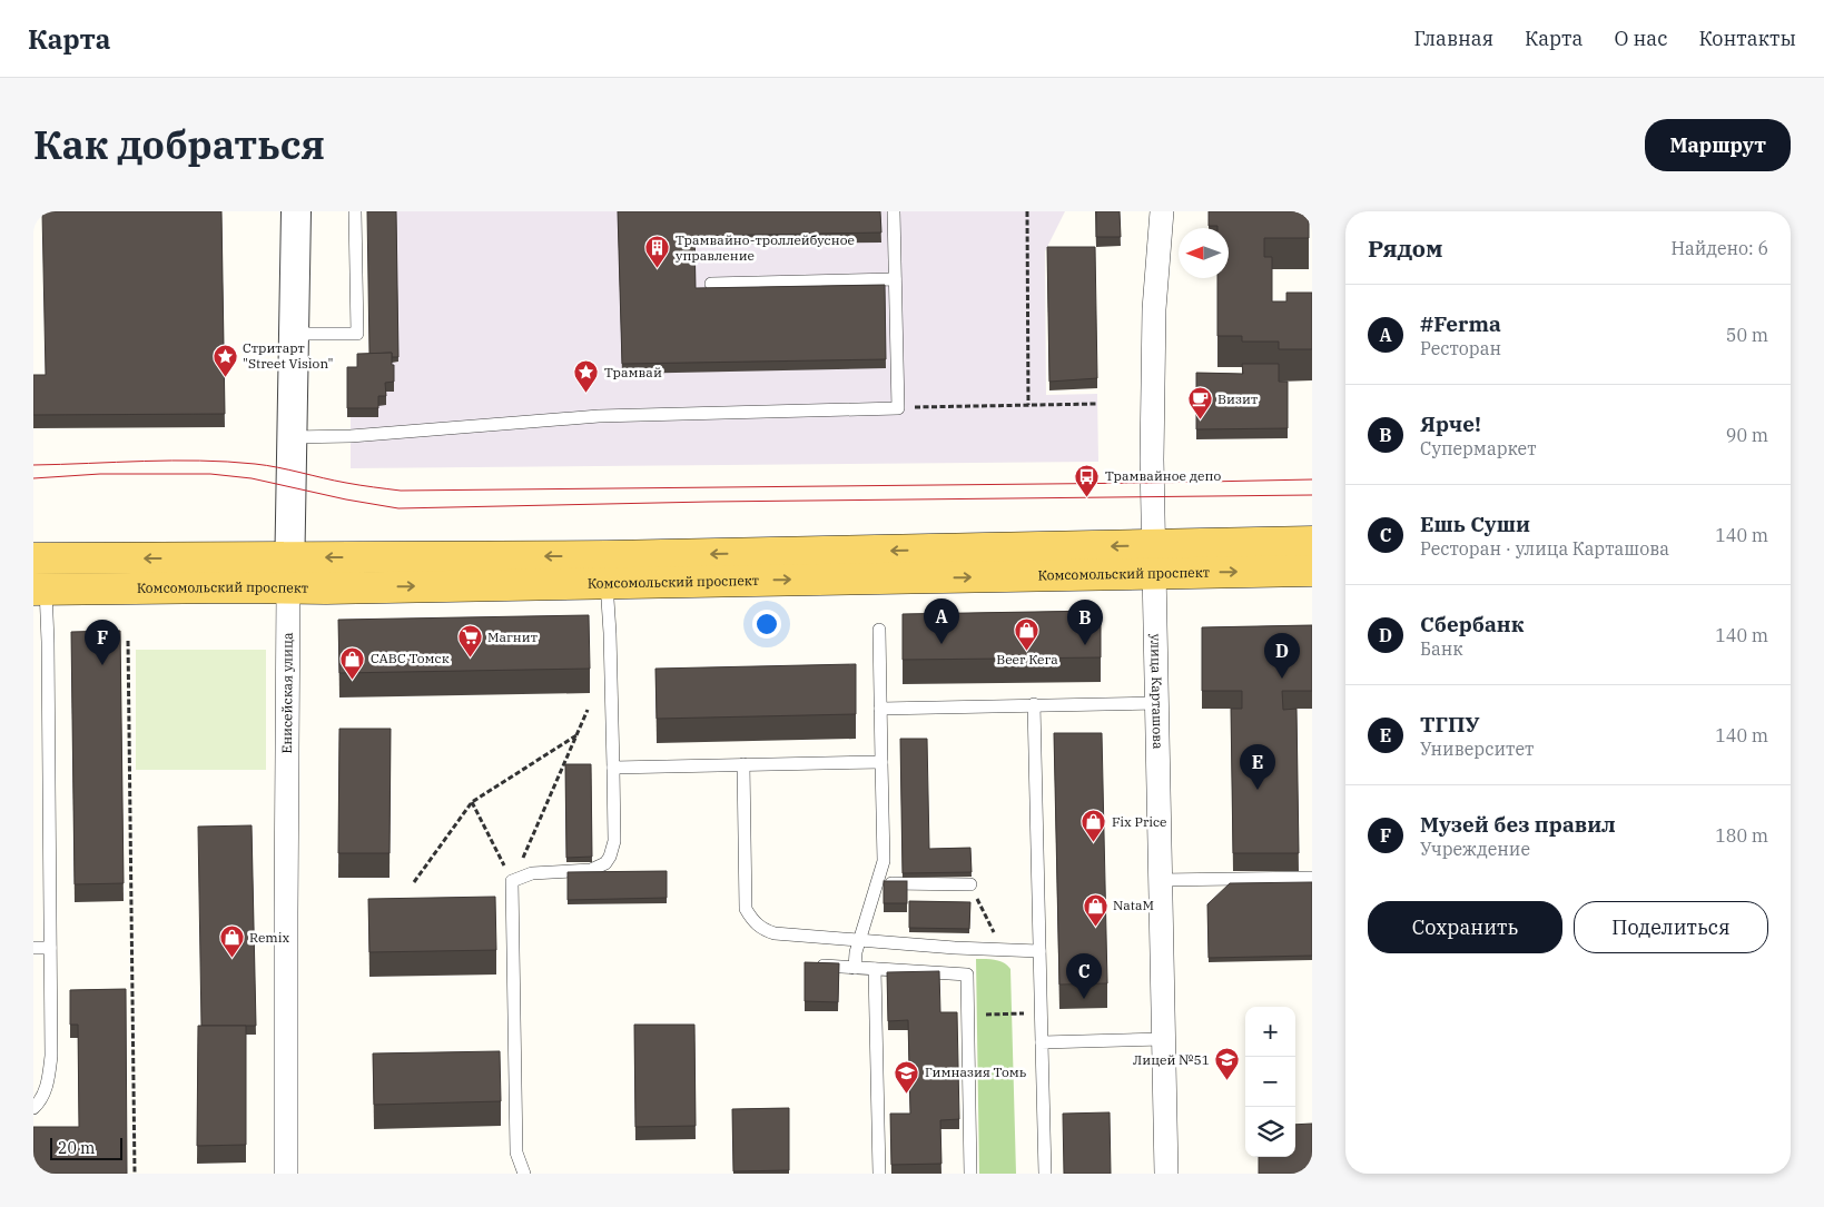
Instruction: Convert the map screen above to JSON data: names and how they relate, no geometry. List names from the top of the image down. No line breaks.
{"streets":{"main road":["Комсомольский проспект"],"street":["Енисейская улица","улица Карташова"]},"crossings":[["Комсомольский проспект","Енисейская улица"],["Комсомольский проспект","улица Карташова"]],"places":{"building":["Трамвайно-троллейбусное управление"],"place":["Стритарт \"Street Vision\"","Трамвай"],"cafe":["Визит"],"bus stop":["Трамвайное депо"],"shop":["Beer Кега","САВС Томск","Fix Price","NataM","Remix"],"supermarket":["Магнит"],"school or university":["Лицей №51","Гимназия Томь"]},"scale_bar":"20 m","north":"left","page":{"header":"Карта","nav":["Главная","Карта","О нас","Контакты"],"title":"Как добраться","buttons":["Маршрут",["Сохранить","Поделиться"]],"heading":["Рядом","Найдено: 6"],"list":[{"mark":"A","name":"#Ferma","note":"Ресторан","value":"50 m"},{"mark":"B","name":"Ярче!","note":"Супермаркет","value":"90 m"},{"mark":"C","name":"Ешь Суши","note":"Ресторан · улица Карташова","value":"140 m"},{"mark":"D","name":"Сбербанк","note":"Банк","value":"140 m"},{"mark":"E","name":"ТГПУ","note":"Университет","value":"140 m"},{"mark":"F","name":"Музей без правил","note":"Учреждение","value":"180 m"}],"pins":["A","B","F","D","E","C"],"map_buttons":["+","−"],"scale":"20 m"}}
